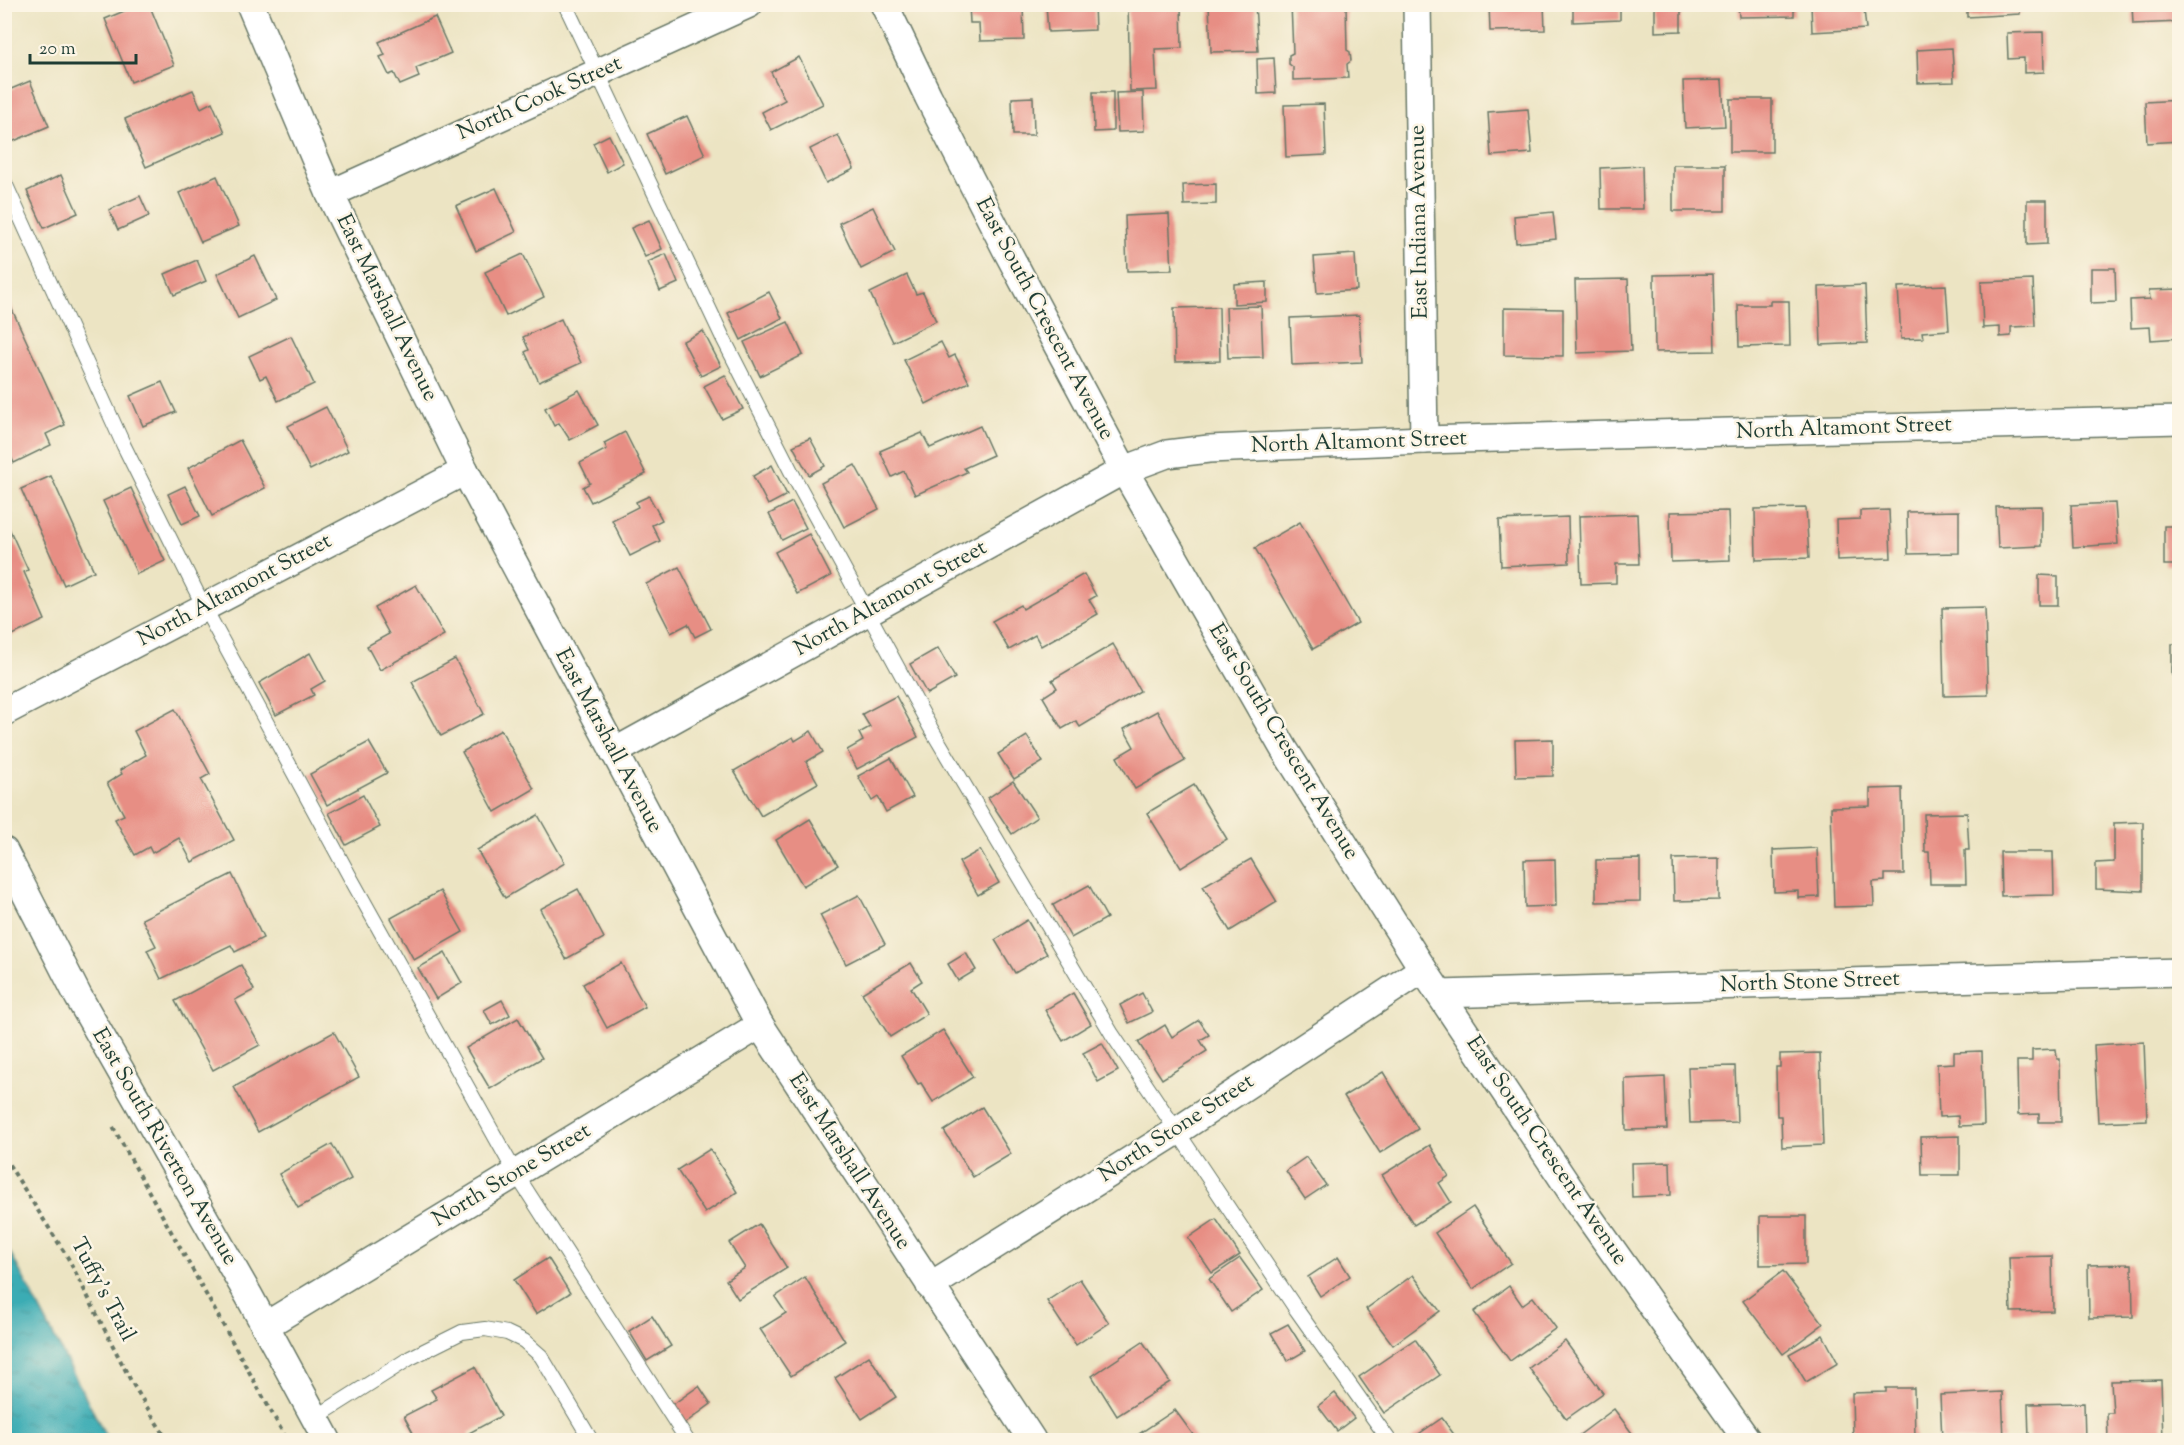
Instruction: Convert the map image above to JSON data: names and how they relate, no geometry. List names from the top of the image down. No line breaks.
{"streets":{"street":["North Cook Street","East Indiana Avenue","East Marshall Avenue","East South Crescent Avenue","North Altamont Street","North Stone Street","East South Riverton Avenue"],"path":["Tuffy's Trail"]},"crossings":[["North Cook Street","East Marshall Avenue"],["East Indiana Avenue","North Altamont Street"],["East Marshall Avenue","North Altamont Street"],["East Marshall Avenue","North Stone Street"],["East South Crescent Avenue","North Altamont Street"],["East South Crescent Avenue","North Stone Street"],["North Stone Street","East South Riverton Avenue"]],"scale_bar":"20 m"}
